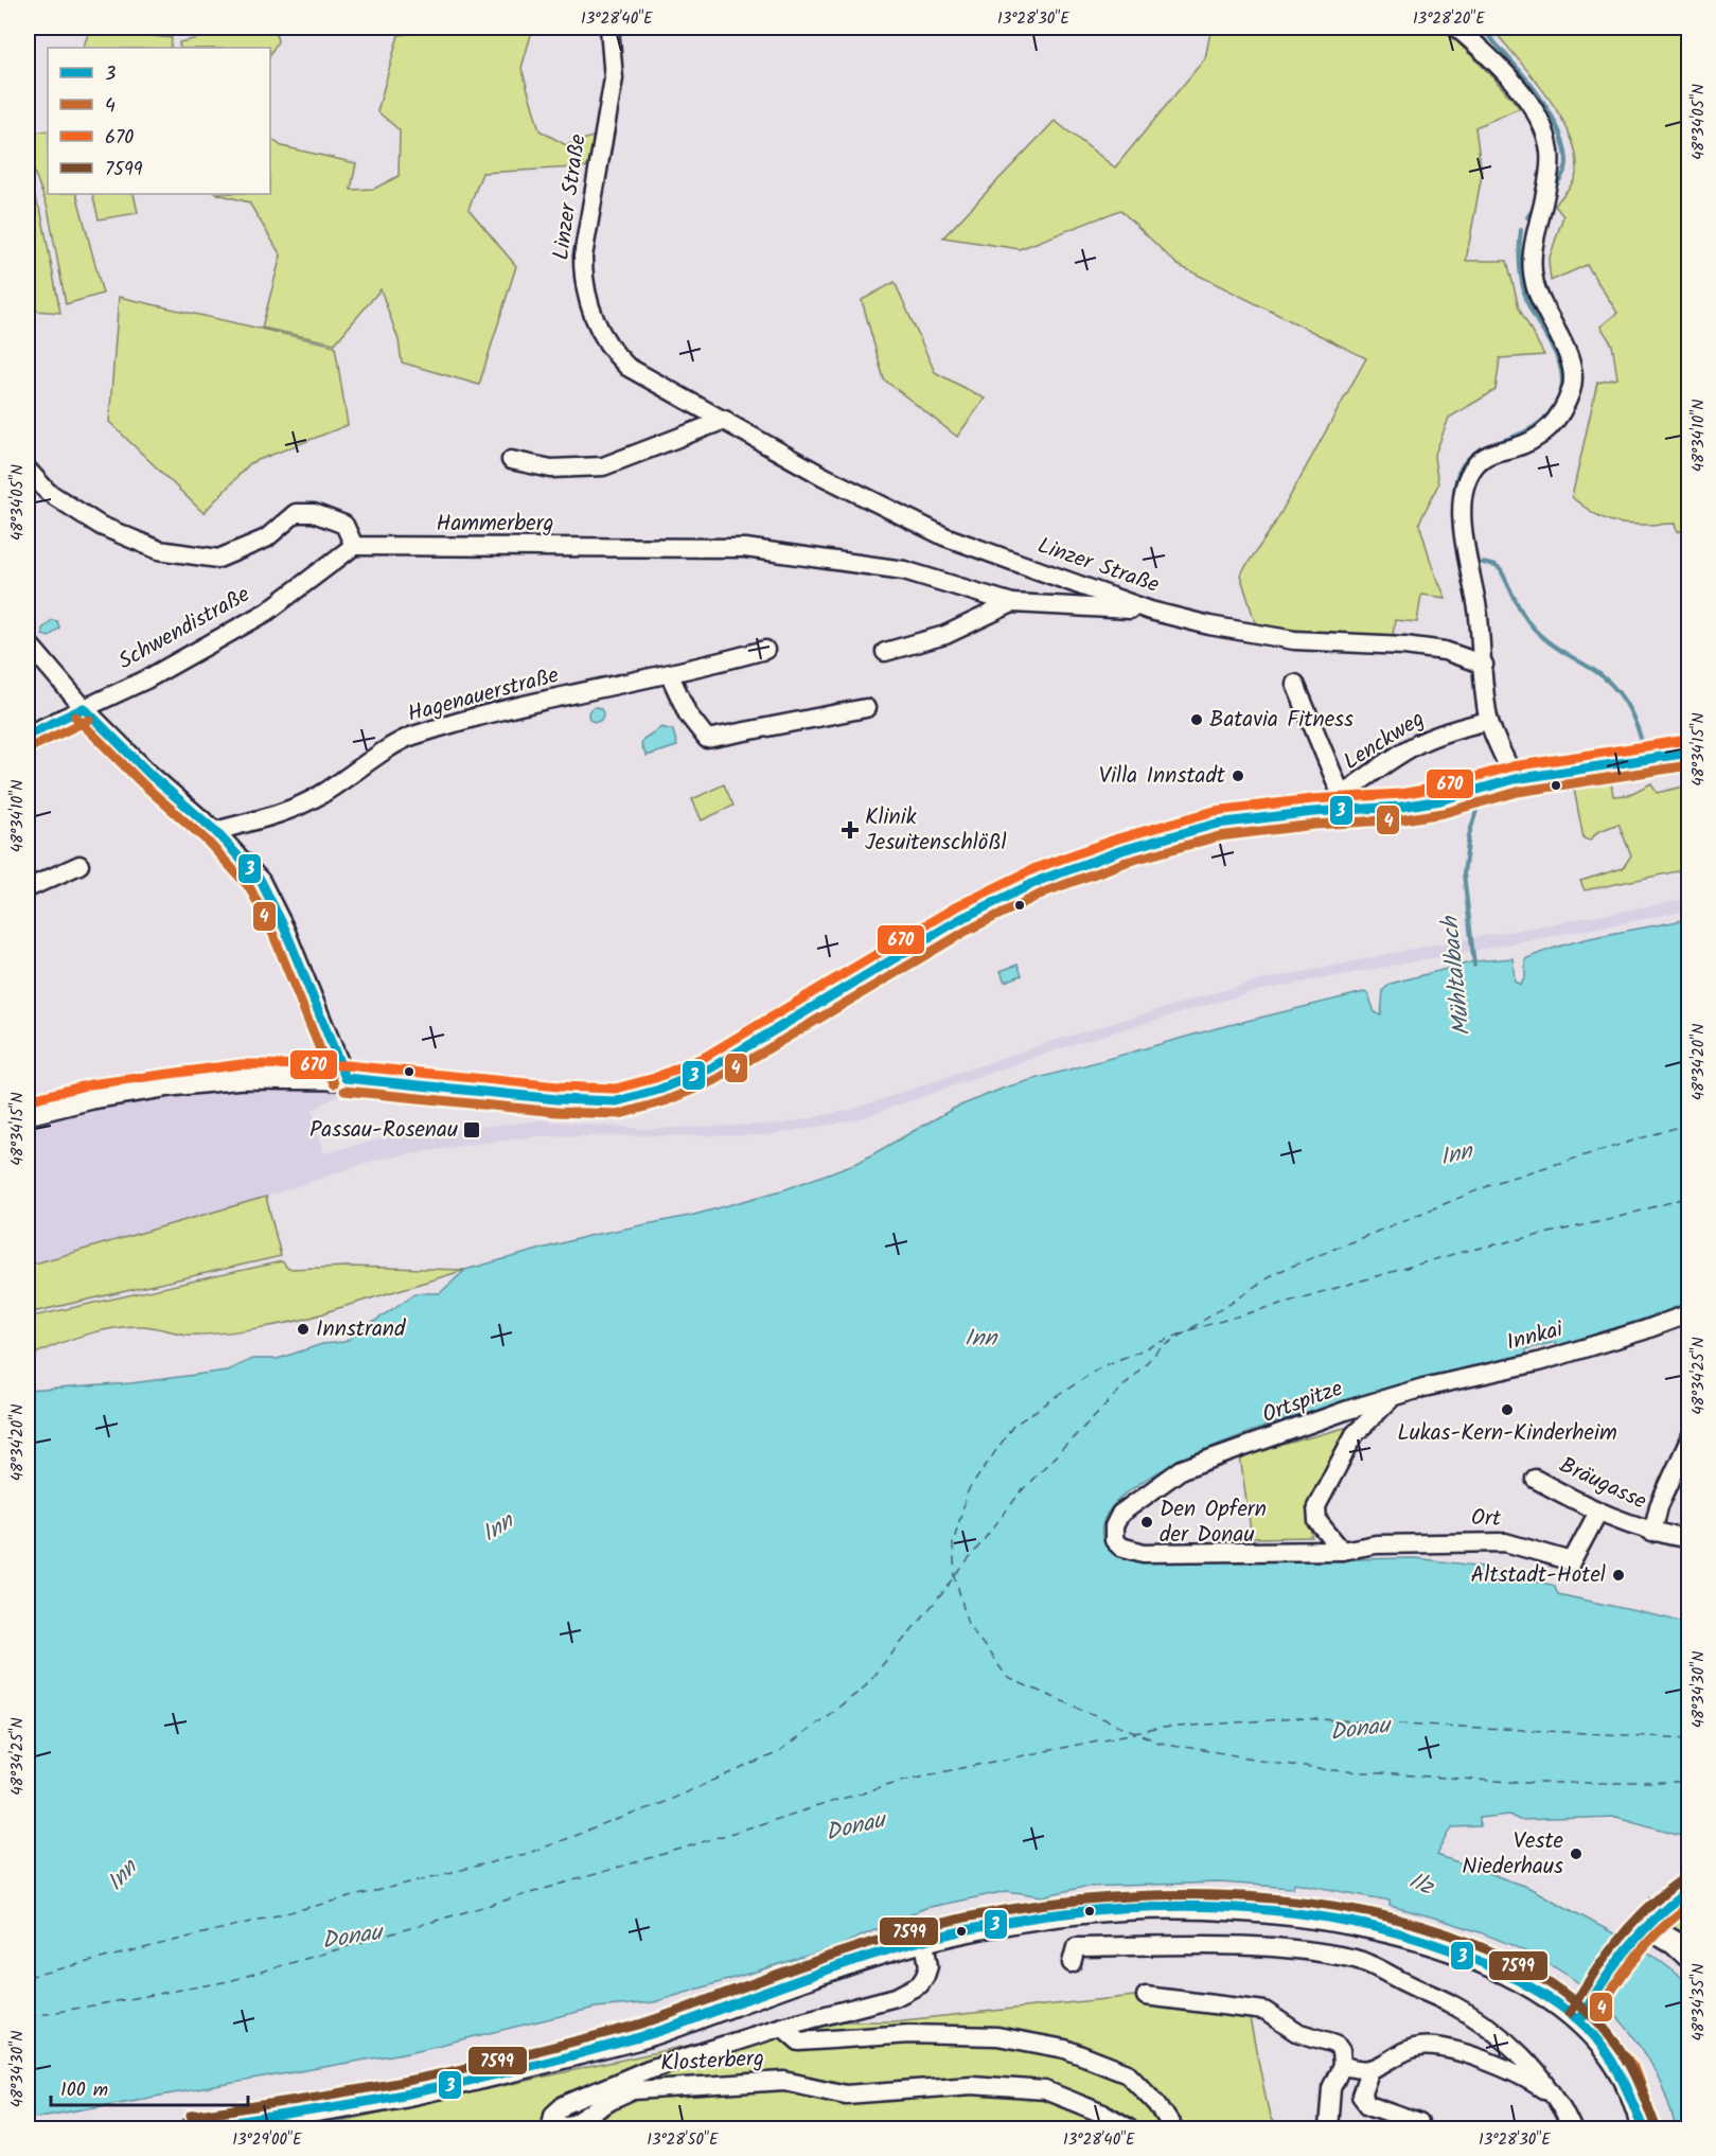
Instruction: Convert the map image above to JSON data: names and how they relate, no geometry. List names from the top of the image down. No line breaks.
{"streets":{"street":["Linzer Straße","Hammerberg","Schwendistraße","Hagenauerstraße","Lenckweg","Innkai","Ortspitze","Bräugasse","Ort","Klosterberg"]},"crossings":[["Linzer Straße","Hammerberg"],["Hammerberg","Schwendistraße"],["Innkai","Ortspitze"],["Ortspitze","Ort"],["Bräugasse","Ort"]],"water":["Mühltalbach","Inn","Donau","Ilz"],"places":{"other":["Batavia Fitness","Villa Innstadt","Innstrand","Lukas-Kern-Kinderheim","Den Opfern der Donau","Altstadt-Hotel","Veste Niederhaus"],"health":["Klinik Jesuitenschlößl"],"transit":["Passau-Rosenau"]},"lines":["transit line 3","transit line 4","transit line 670","transit line 7599"],"legend":["3","4","670","7599"],"scale_bar":"100 m","coordinates":["13°28'40\"E","13°28'30\"E","13°28'20\"E","48°34'05\"N","48°34'10\"N","48°34'15\"N","48°34'20\"N","48°34'25\"N","48°34'30\"N","48°34'35\"N","13°29'00\"E","13°28'50\"E"]}
